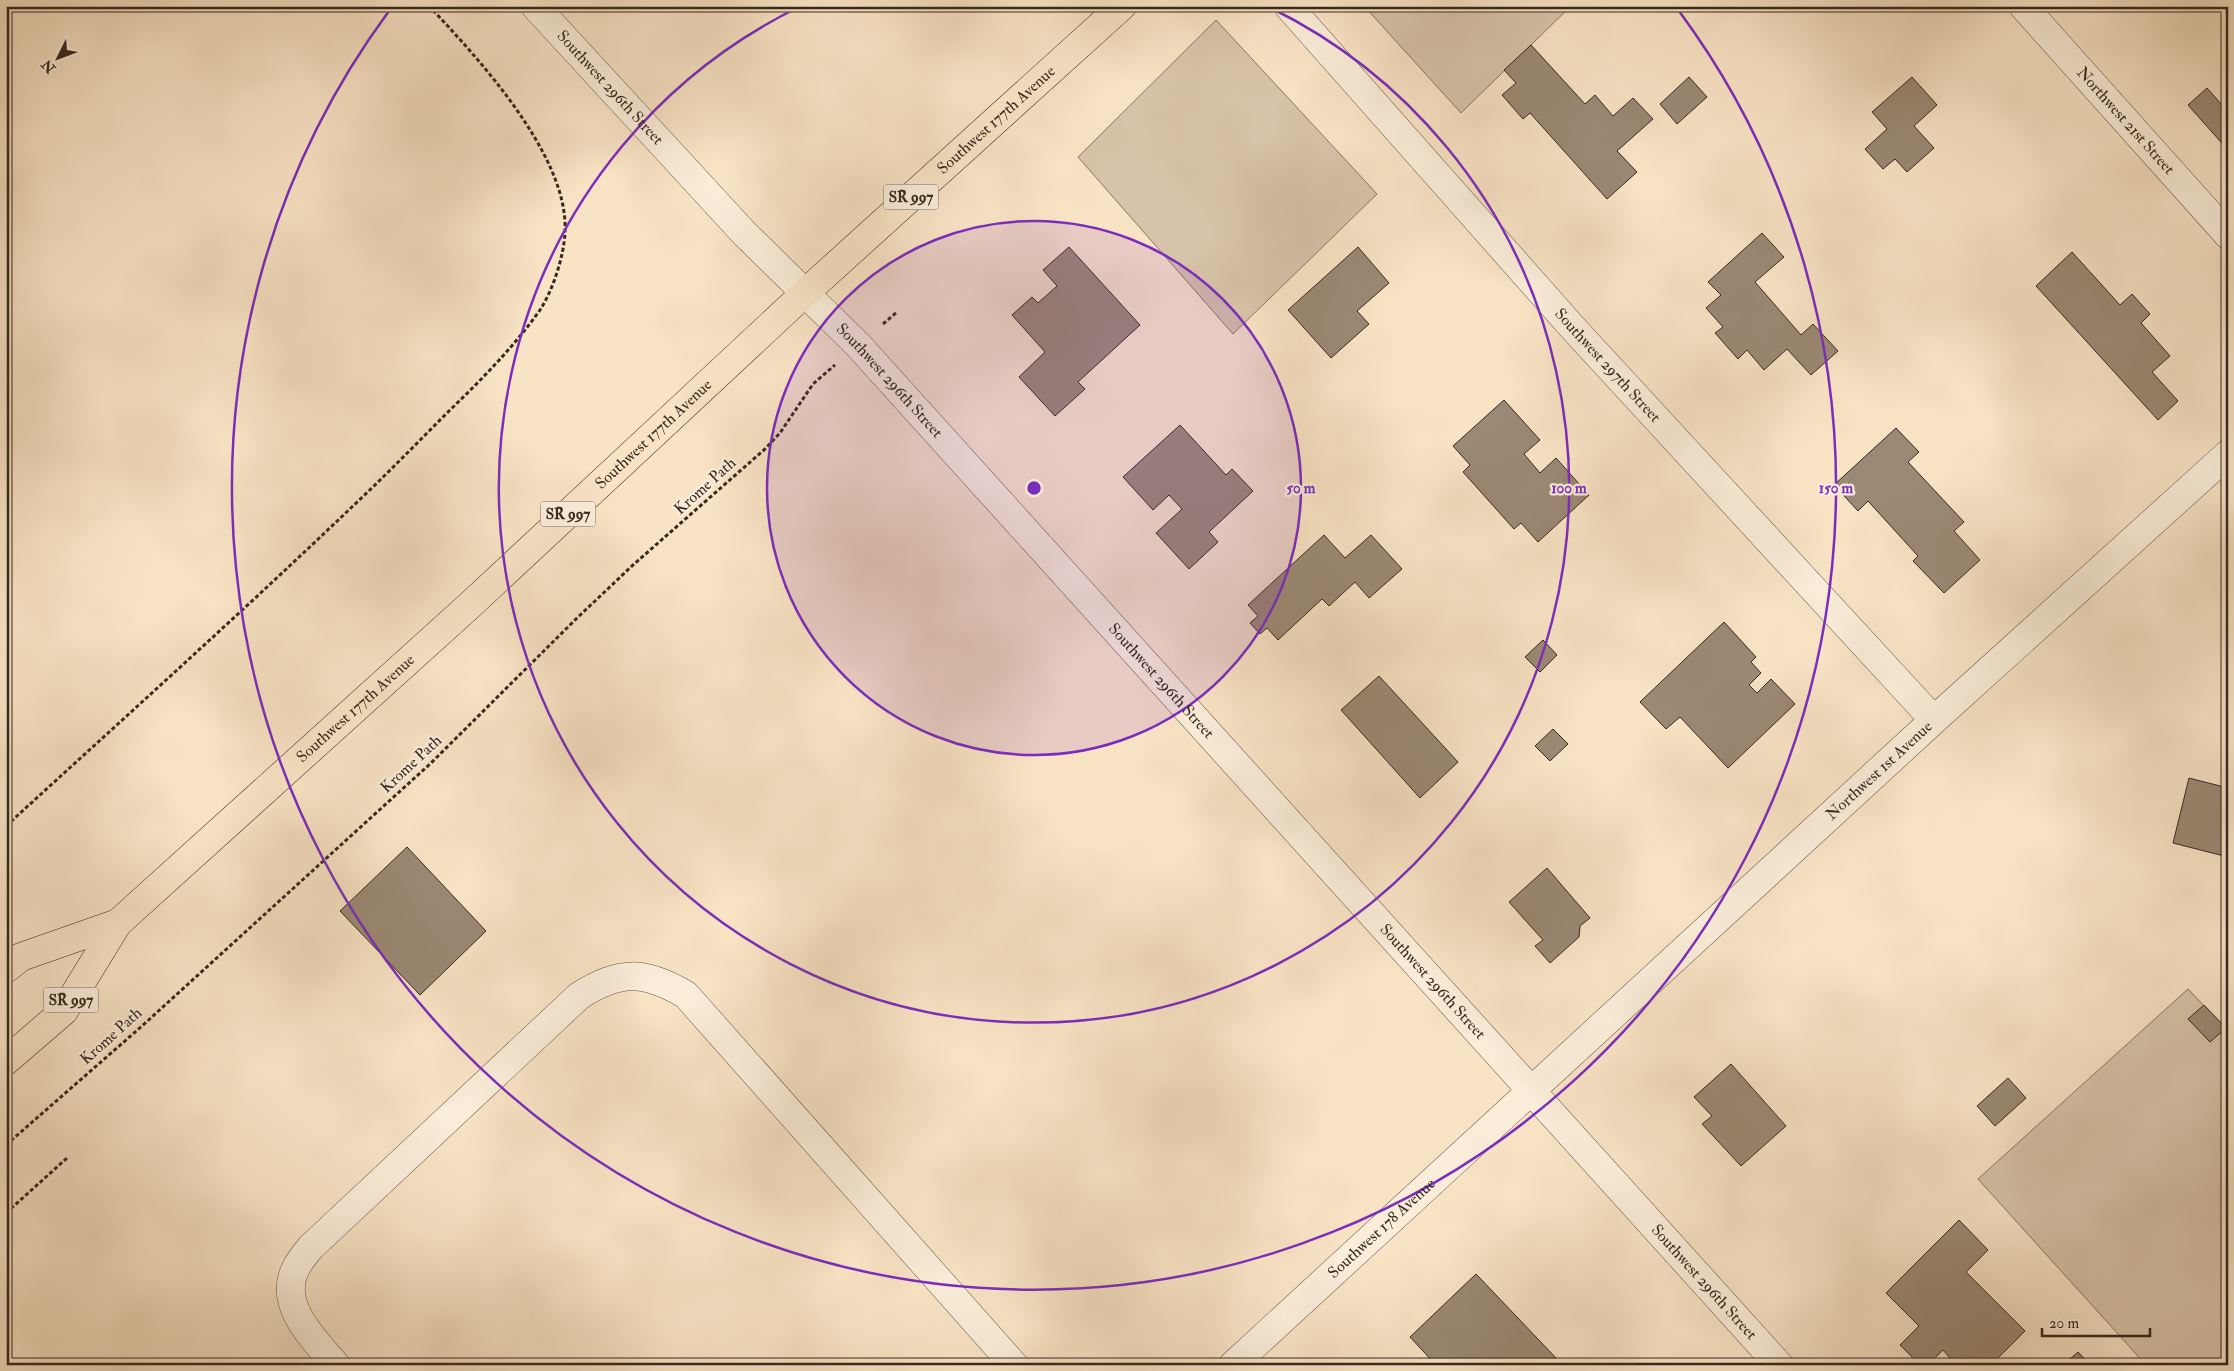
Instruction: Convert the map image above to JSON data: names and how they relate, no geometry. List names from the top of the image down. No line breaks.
{"streets":{"highway":["Southwest 177th Avenue","SR 997"],"street":["Southwest 296th Street","Northwest 21st Street","Southwest 297th Street","Northwest 1st Avenue","Southwest 178 Avenue"],"path":["Krome Path"]},"crossings":[["Southwest 296th Street","Southwest 177th Avenue"],["Southwest 296th Street","Northwest 1st Avenue"],["Southwest 296th Street","Southwest 178 Avenue"],["Southwest 297th Street","Northwest 1st Avenue"],["Northwest 1st Avenue","Southwest 178 Avenue"]],"scale_bar":"20 m","north":"bottom left","rings":["50 m","100 m","150 m"]}
